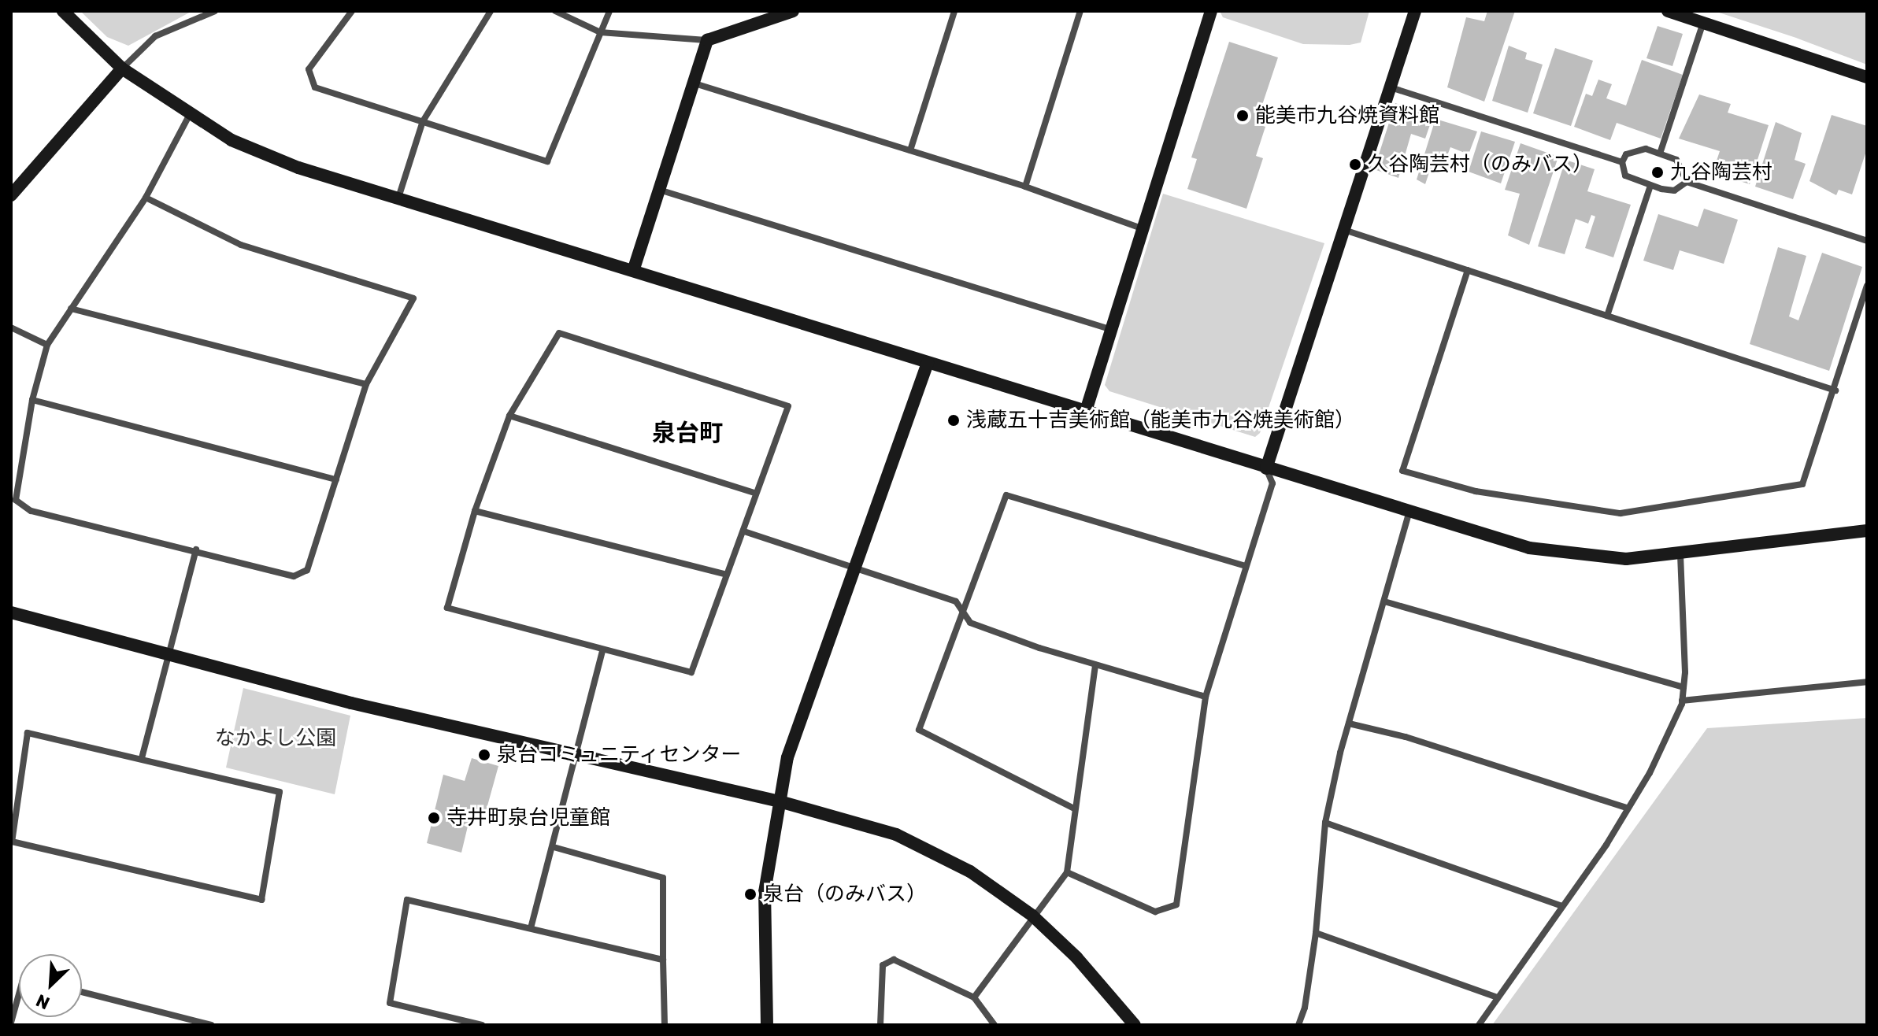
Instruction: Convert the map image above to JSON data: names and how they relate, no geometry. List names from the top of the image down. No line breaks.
{"districts":["泉台町"],"parks":["なかよし公園"],"places":["能美市九谷焼資料館","久谷陶芸村（のみバス）","九谷陶芸村","浅蔵五十吉美術館（能美市九谷焼美術館）","泉台コミュニティセンター","寺井町泉台児童館","泉台（のみバス）"],"north":"bottom left"}
